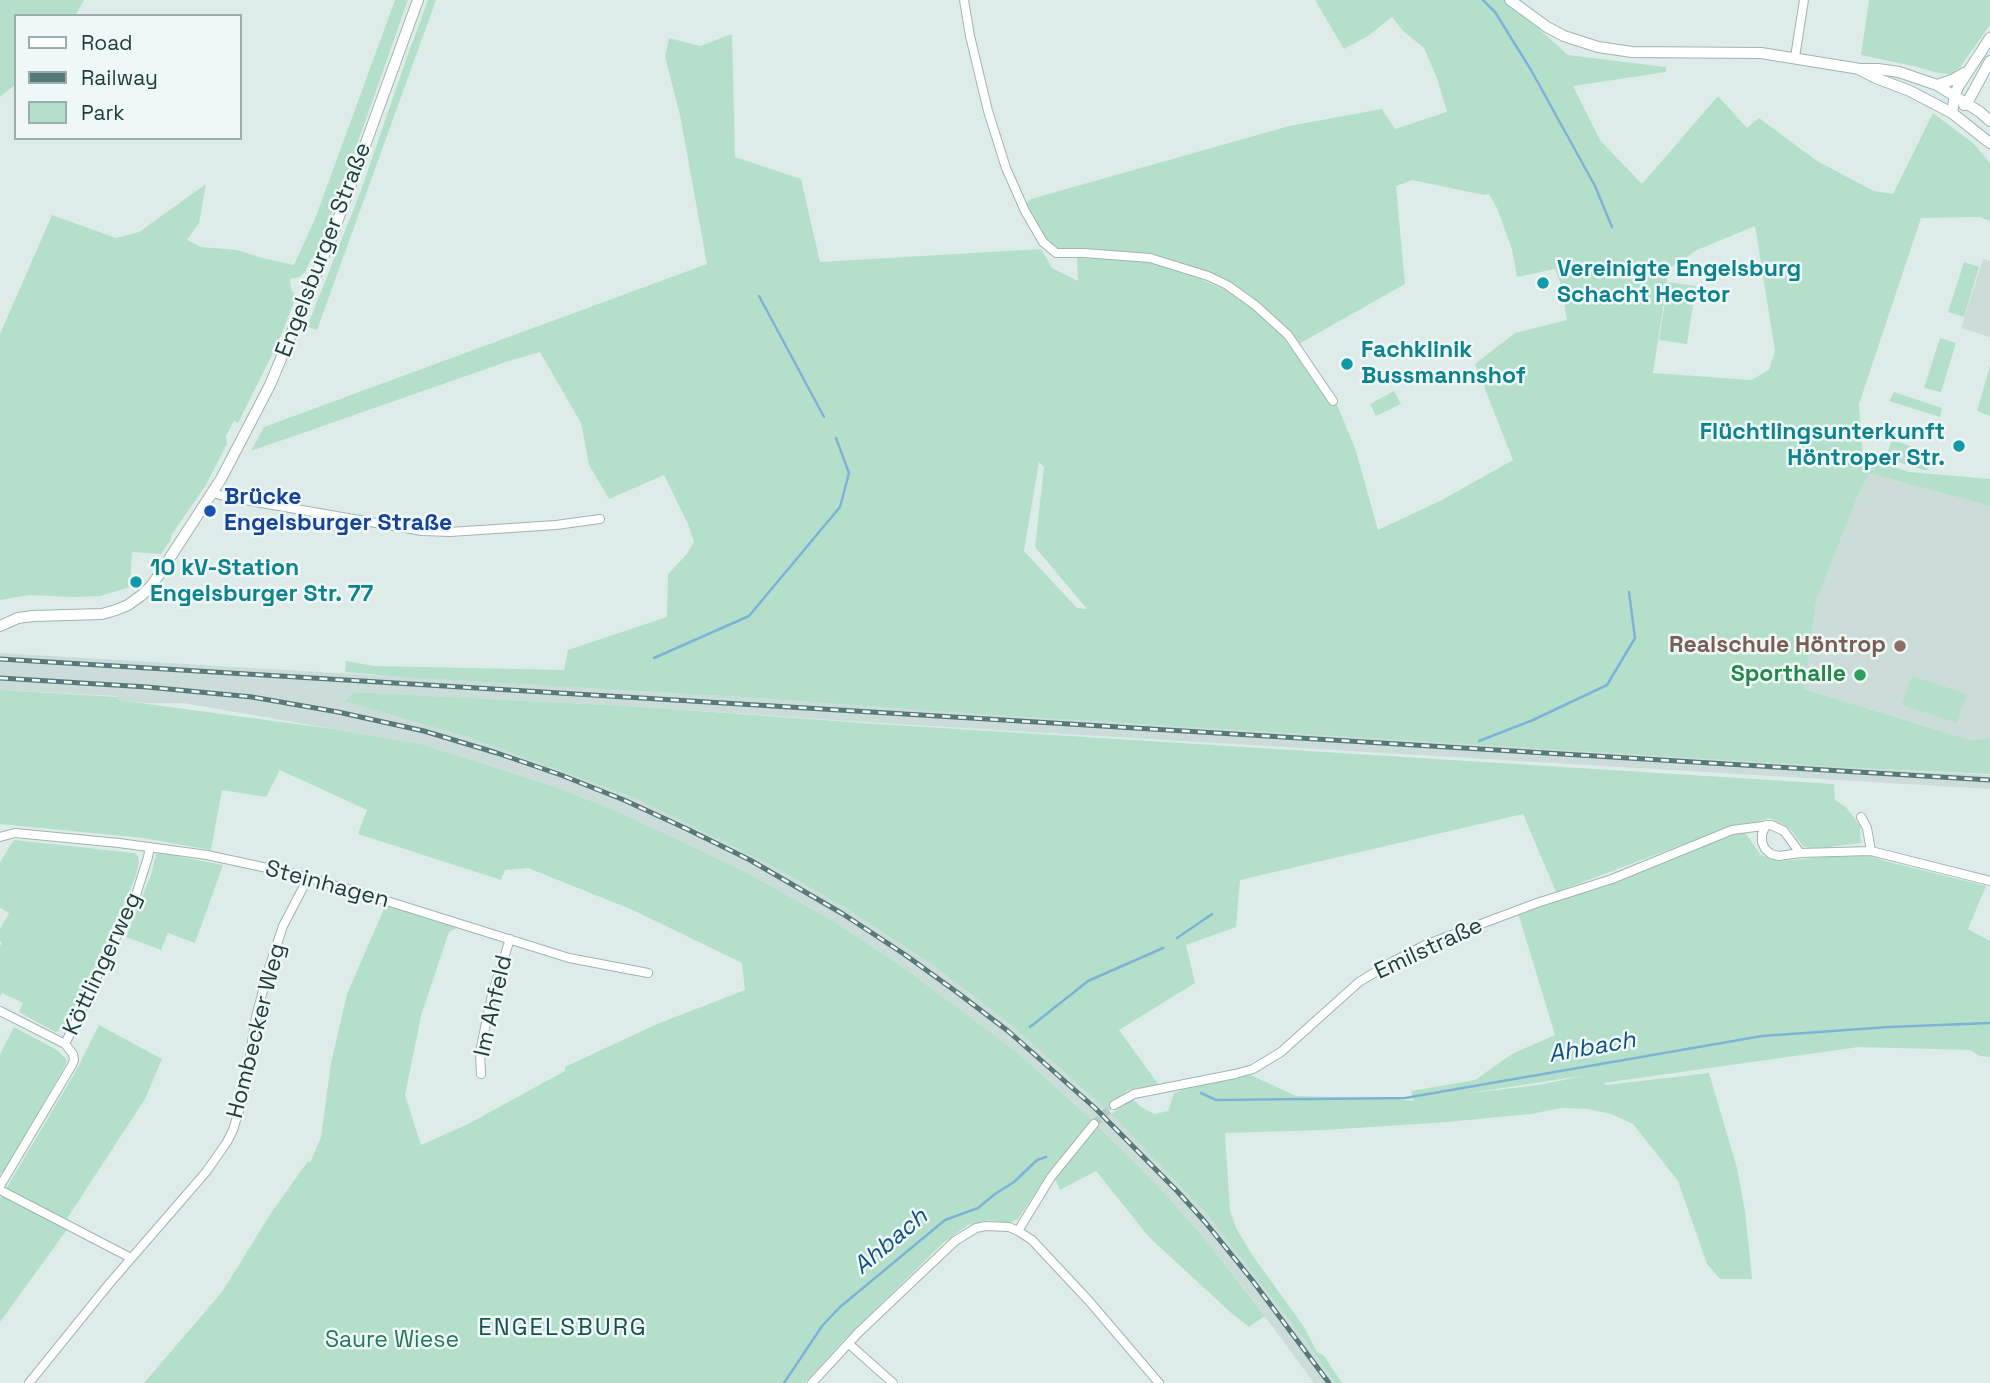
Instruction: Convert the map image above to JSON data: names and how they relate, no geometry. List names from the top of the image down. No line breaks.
{"streets":{"street":["Engelsburger Straße","Steinhagen","Emilstraße","Köttlingerweg","Im Ahfeld","Hombecker Weg"]},"crossings":[["Steinhagen","Köttlingerweg"],["Steinhagen","Im Ahfeld"],["Steinhagen","Hombecker Weg"]],"districts":["ENGELSBURG"],"water":["Ahbach"],"parks":["Saure Wiese"],"places":["Vereinigte Engelsburg Schacht Hector","Fachklinik Bussmannshof","Flüchtlingsunterkunft Höntroper Str.","Brücke Engelsburger Straße","10 kV-Station Engelsburger Str. 77","Realschule Höntrop","Sporthalle"],"legend":["Road","Railway","Park"]}
